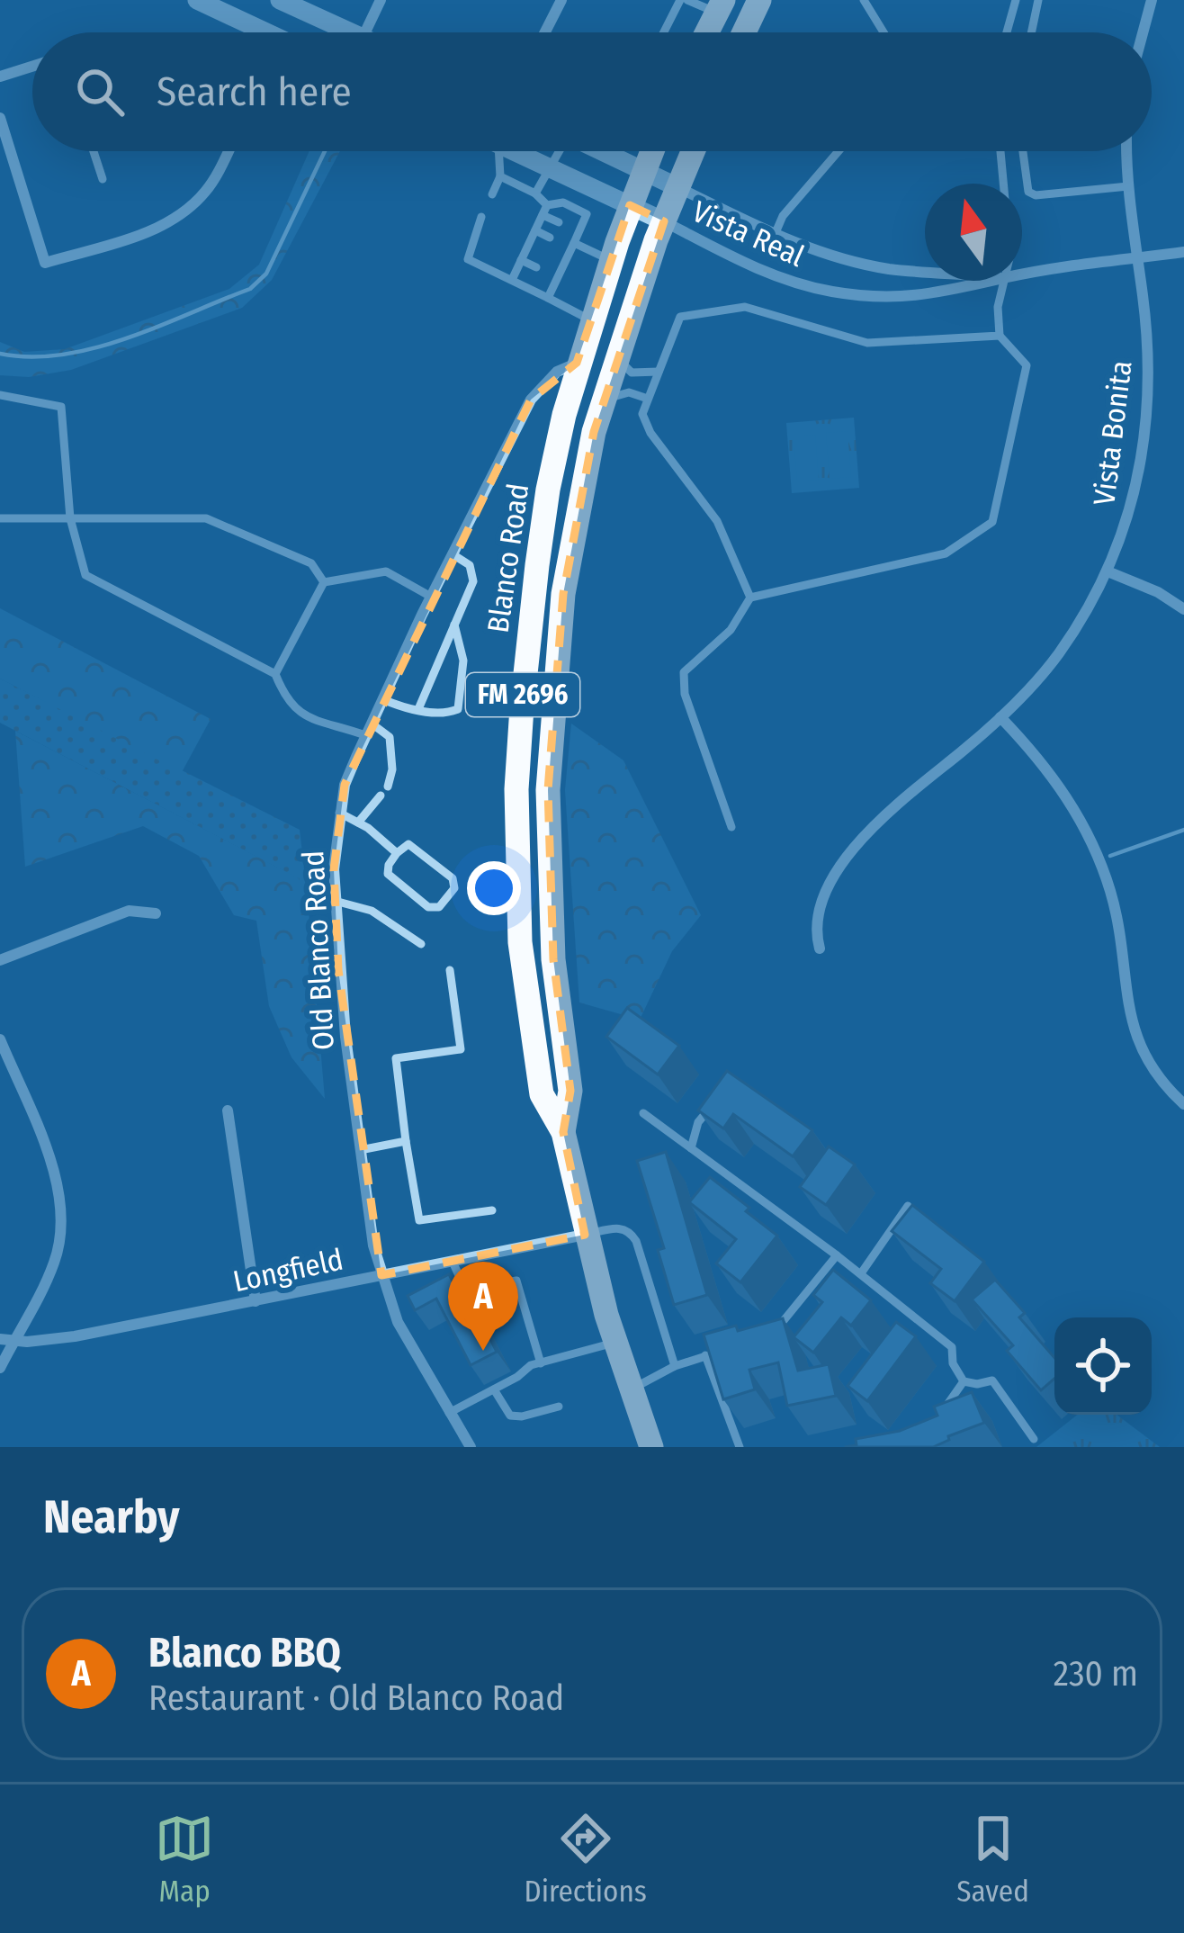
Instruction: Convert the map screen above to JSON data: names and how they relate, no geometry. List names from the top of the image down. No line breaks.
{"streets":{"main road":["Blanco Road","FM 2696"],"street":["Vista Real","Vista Bonita","Old Blanco Road","Longfield"]},"crossings":[["Vista Real","Vista Bonita"],["Vista Real","Blanco Road"],["Blanco Road","Old Blanco Road"],["Blanco Road","Longfield"],["Old Blanco Road","Longfield"]],"north":"top","page":{"search":"Search here","pins":"A","heading":"Nearby","list":[{"mark":"A","name":"Blanco BBQ","note":"Restaurant · Old Blanco Road","value":"230 m"}],"nav":["Map","Directions","Saved"]}}
